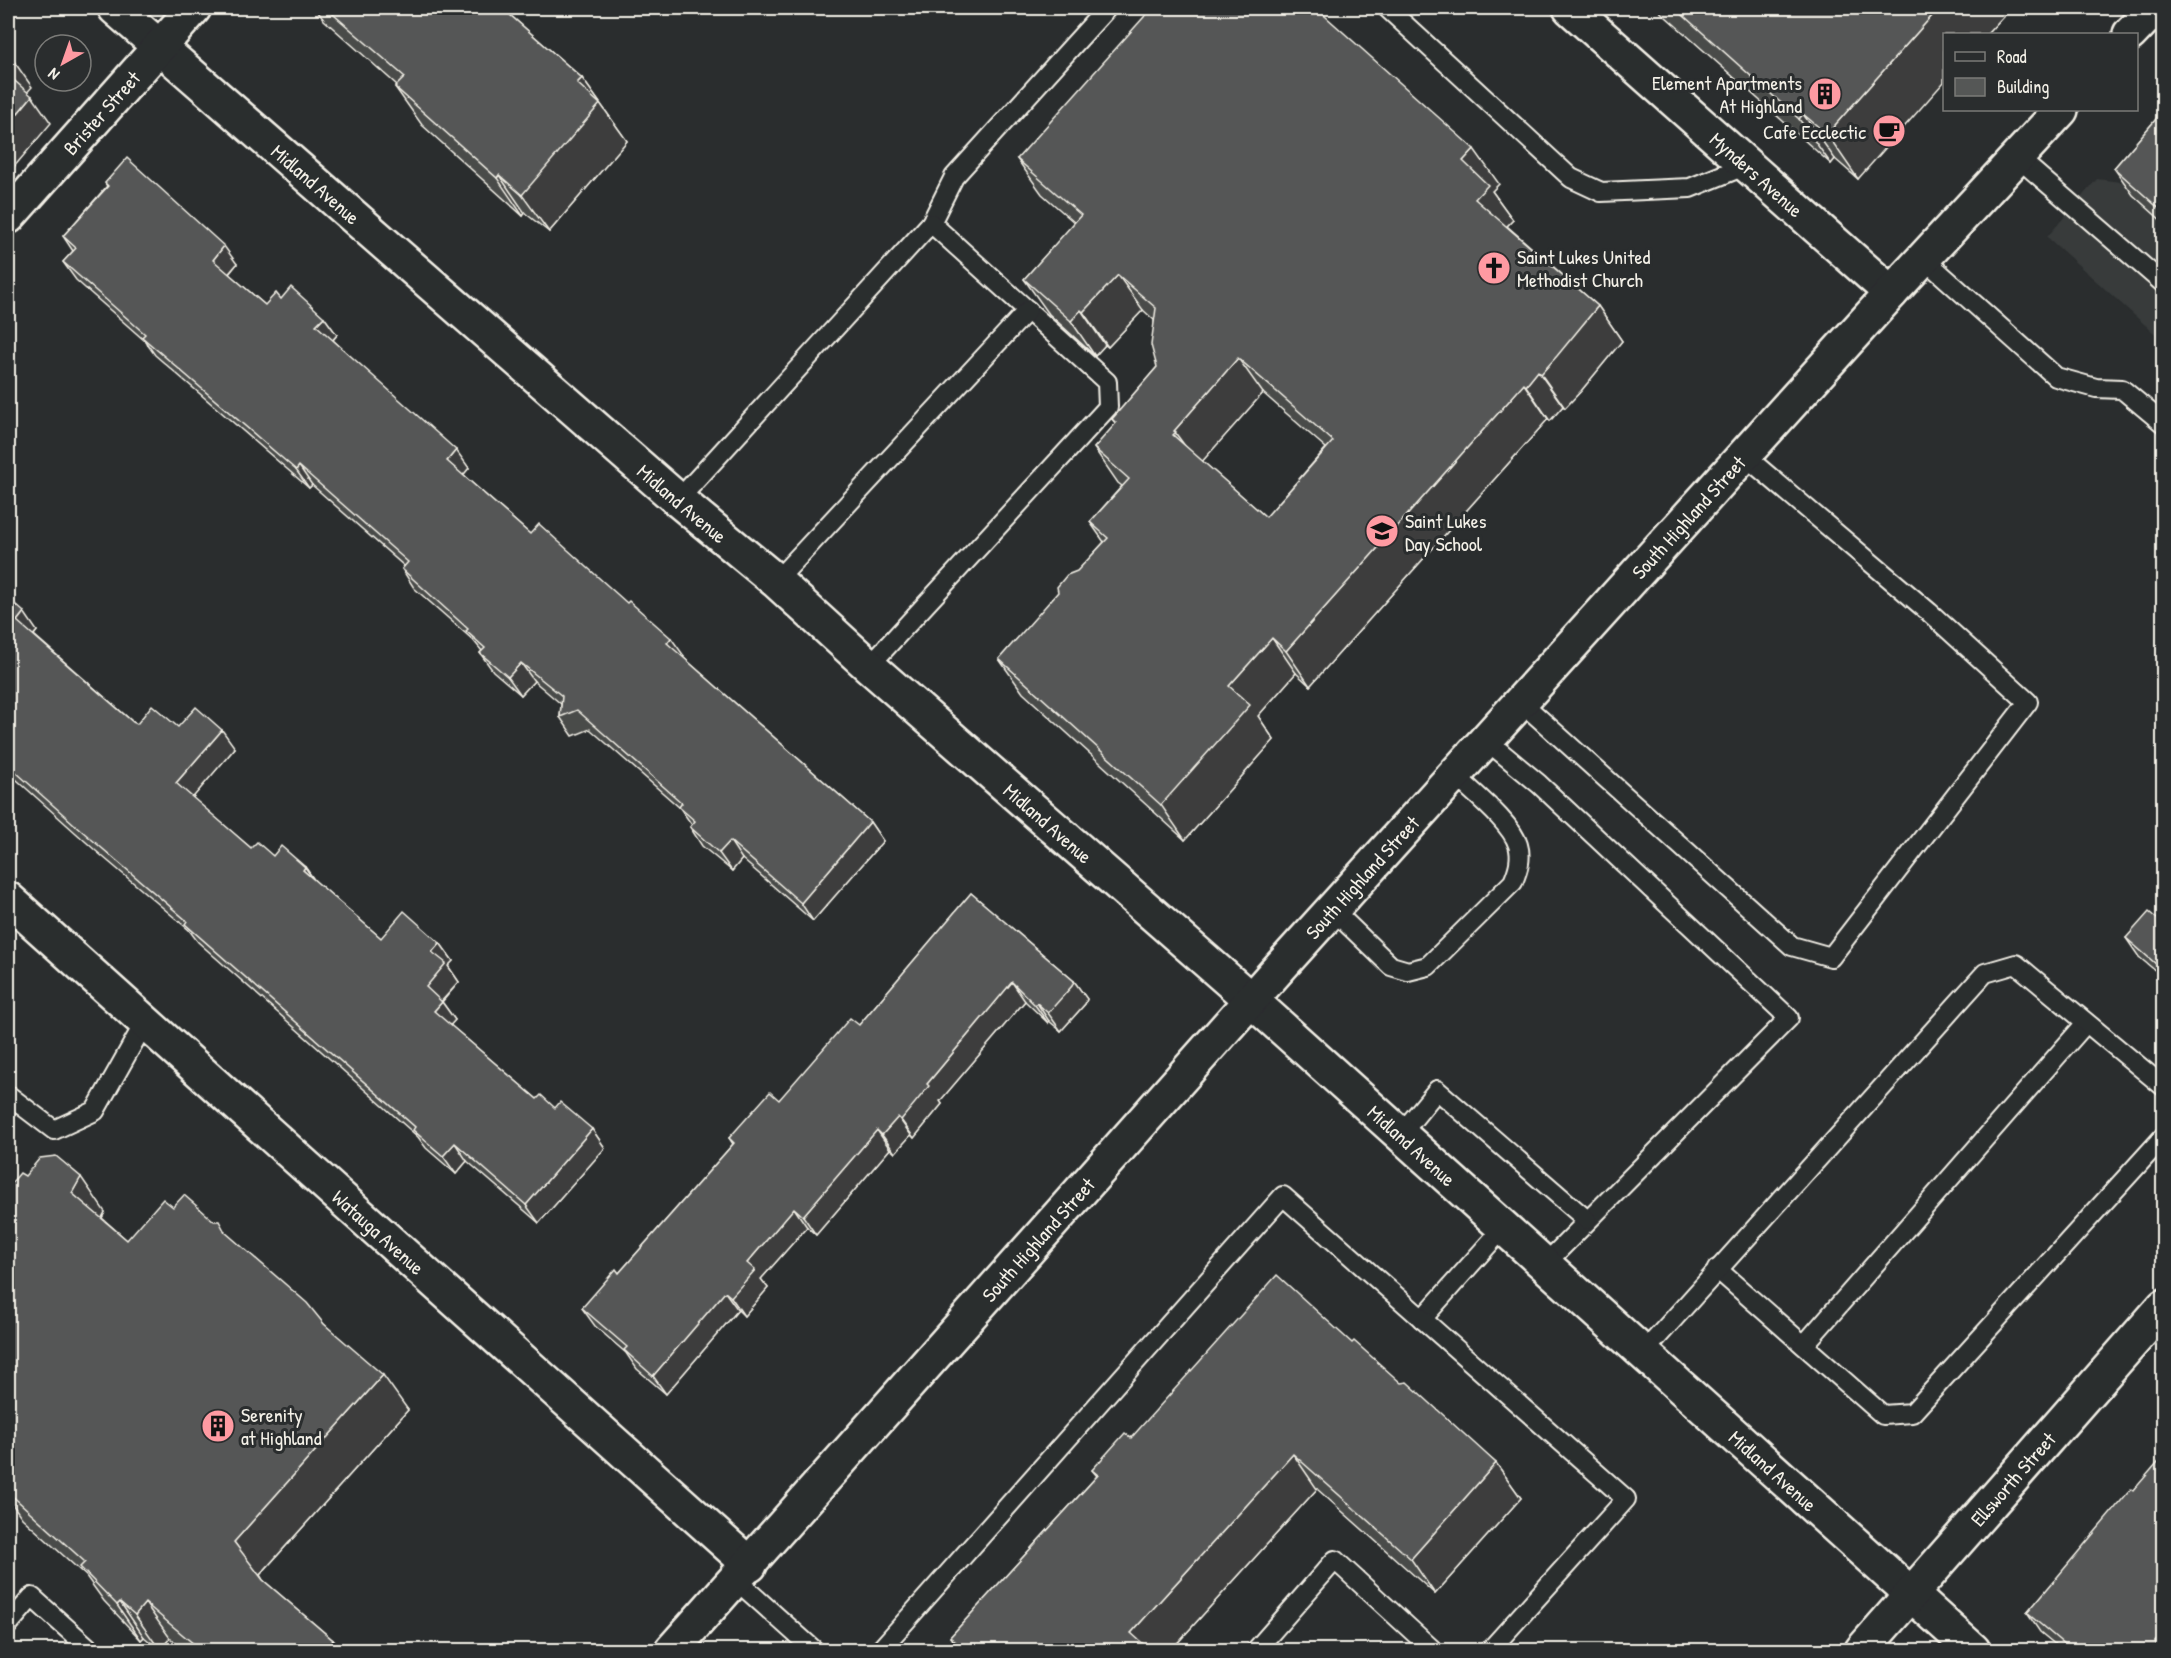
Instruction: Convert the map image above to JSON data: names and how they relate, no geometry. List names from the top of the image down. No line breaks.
{"streets":{"street":["Brister Street","Mynders Avenue","Midland Avenue","South Highland Street","Watauga Avenue","Ellsworth Street"]},"crossings":[["Brister Street","Midland Avenue"],["Mynders Avenue","South Highland Street"],["Midland Avenue","South Highland Street"],["Midland Avenue","Ellsworth Street"],["South Highland Street","Watauga Avenue"]],"places":{"building":["Element Apartments At Highland","Serenity at Highland"],"cafe":["Cafe Ecclectic"],"church":["Saint Lukes United Methodist Church"],"school or university":["Saint Lukes Day School"]},"legend":["Road","Building"],"north":"bottom left"}
